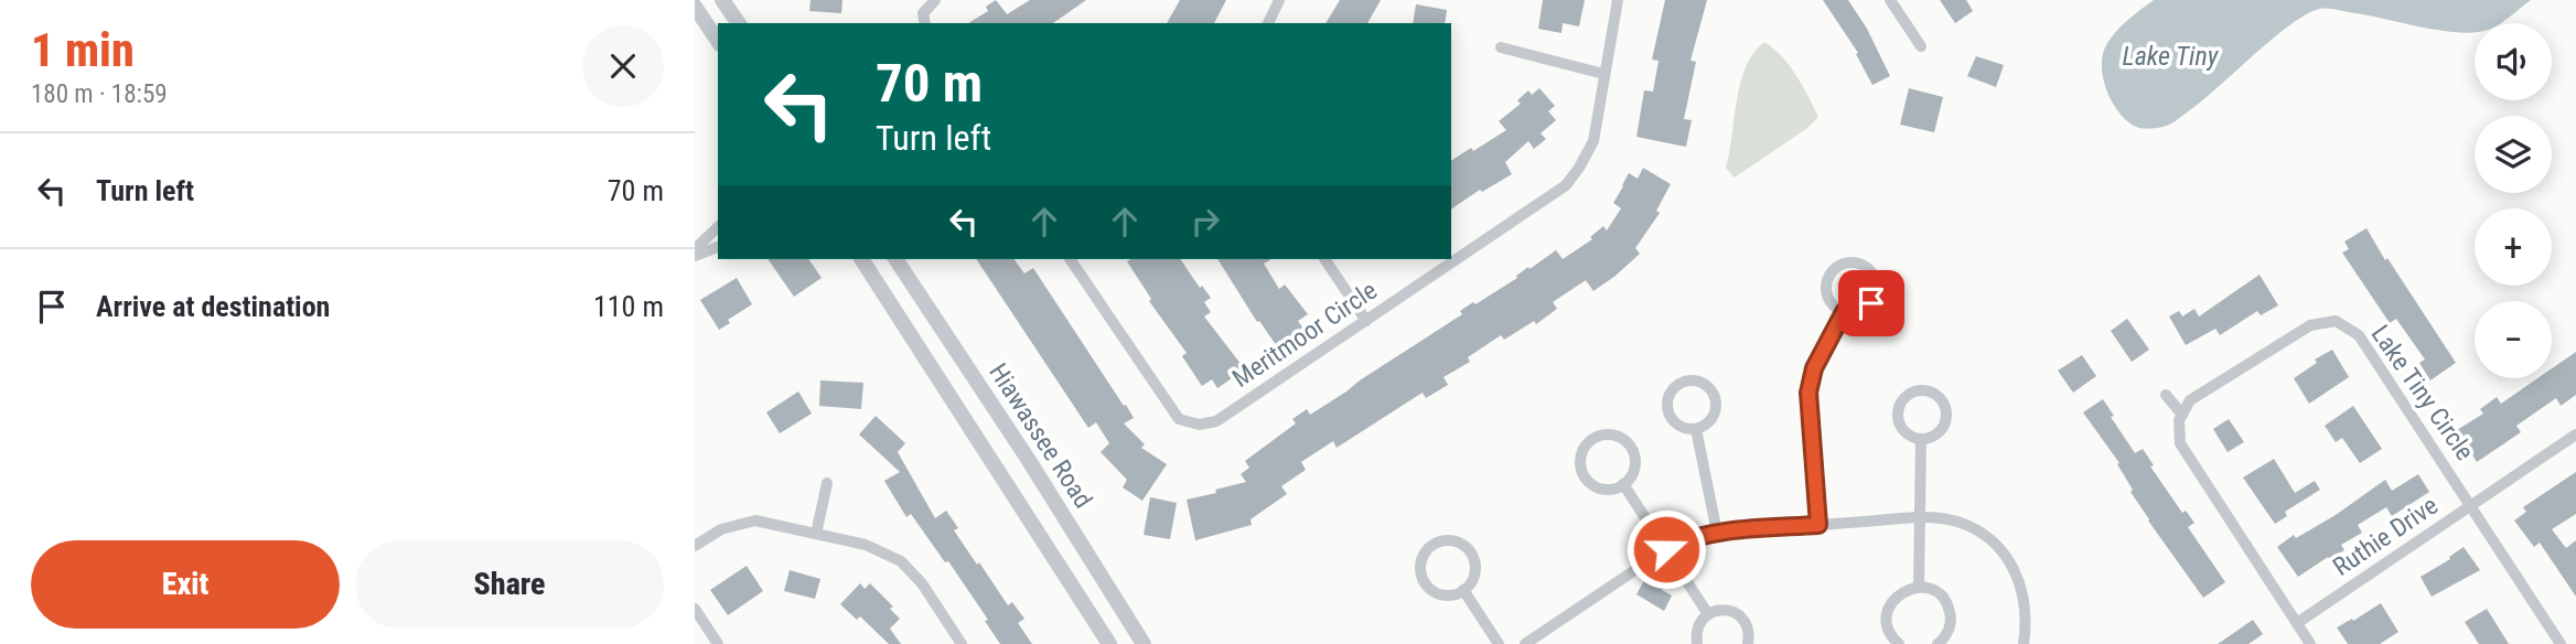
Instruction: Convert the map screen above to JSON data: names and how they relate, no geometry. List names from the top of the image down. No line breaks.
{"streets":{"street":["Meritmoor Circle","Lake Tiny Circle","Hiawassee Road","Ruthie Drive"]},"crossings":[["Lake Tiny Circle","Ruthie Drive"]],"water":["Lake Tiny"],"page":{"heading":["1 min","180 m · 18:59"],"map_buttons":["+","−"],"turn":["70 m","Turn left"],"list":[{"name":"Turn left","value":"70 m"},{"name":"Arrive at destination","value":"110 m"}],"buttons":["Exit","Share"]}}
